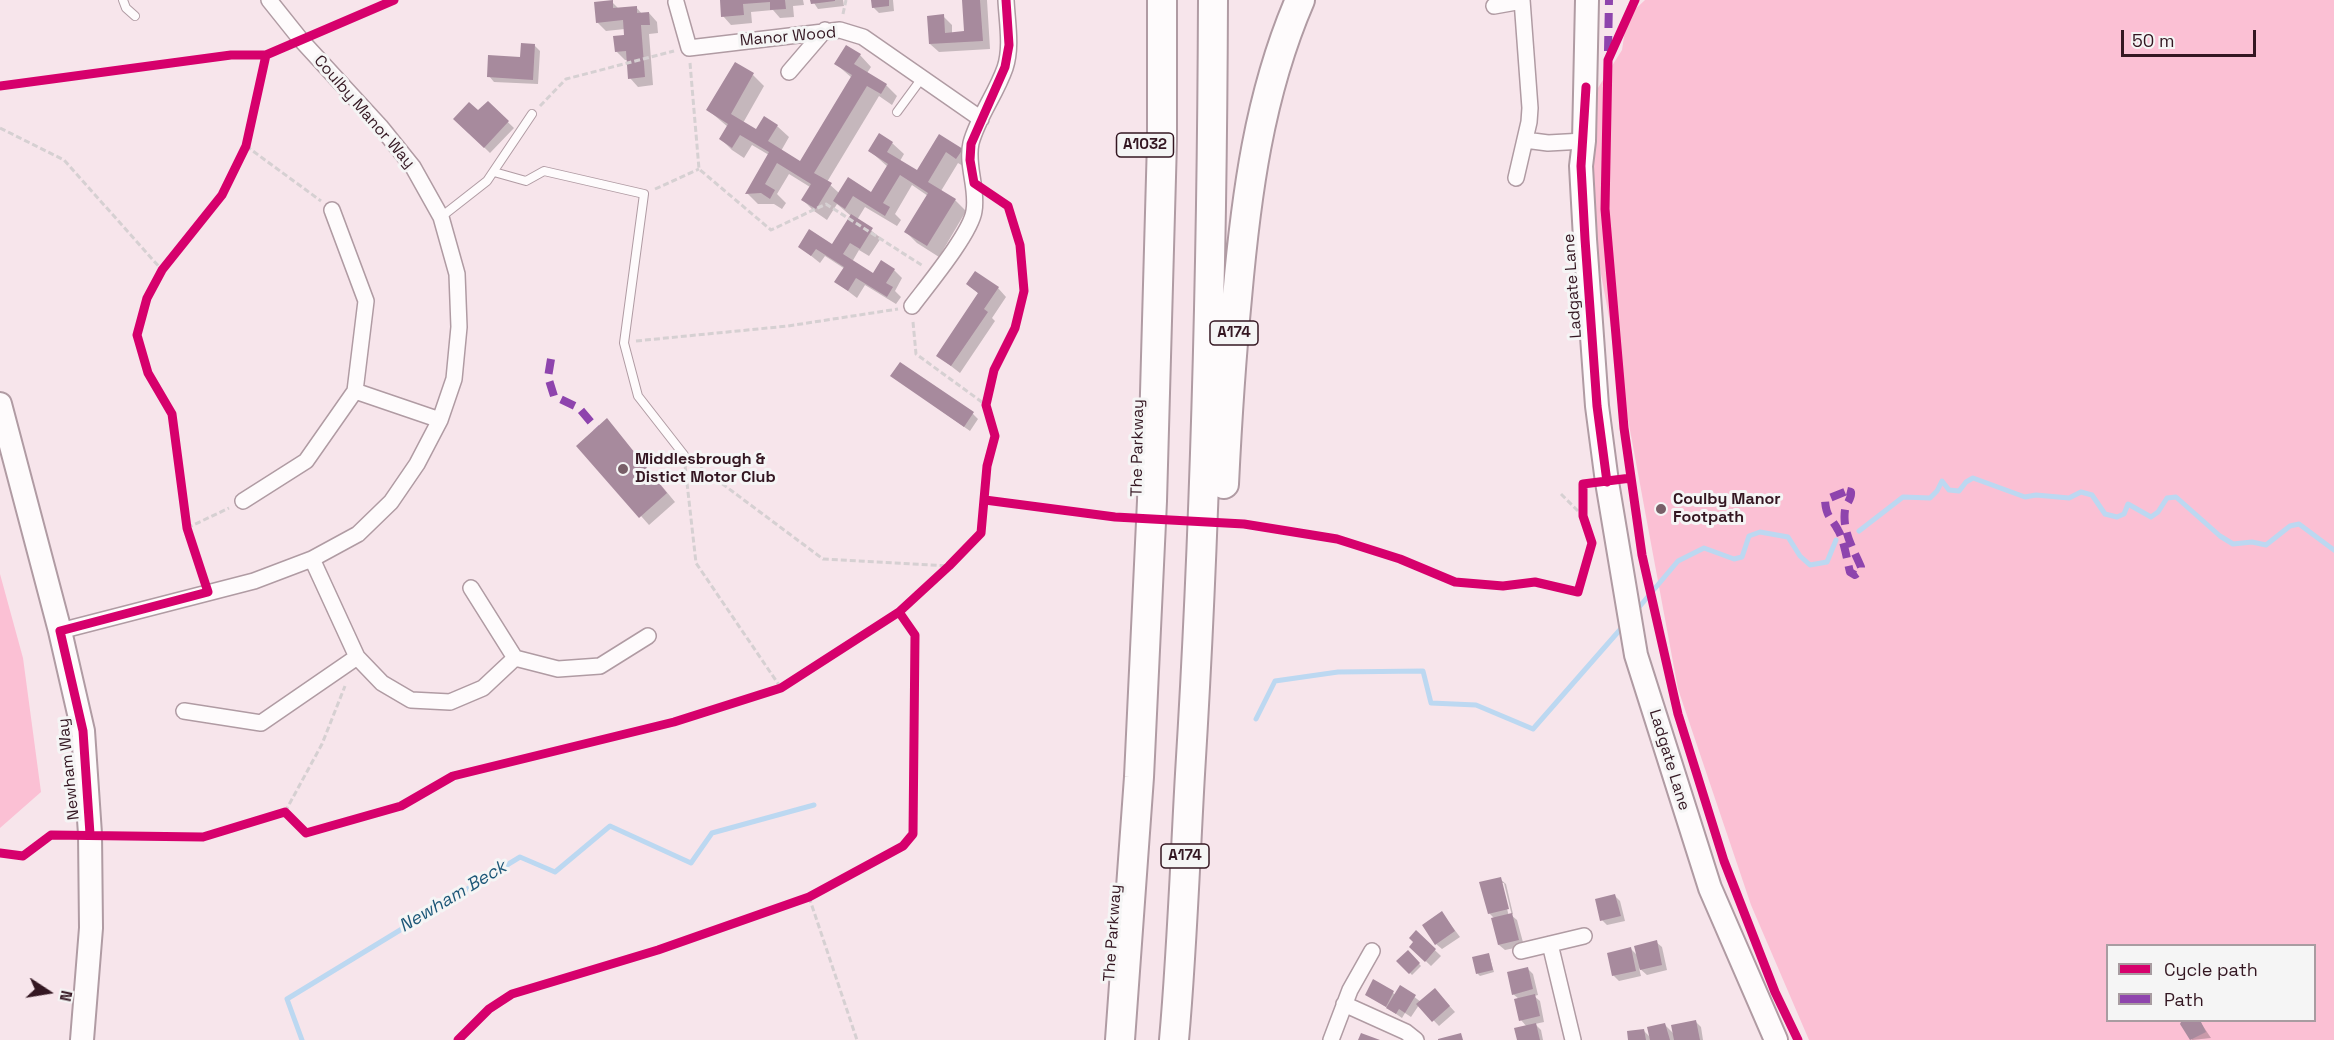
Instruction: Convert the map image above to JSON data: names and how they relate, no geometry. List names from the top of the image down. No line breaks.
{"streets":{"highway":["A1032","A174","The Parkway"],"main road":["Ladgate Lane","Newham Way"],"street":["Manor Wood","Coulby Manor Way"]},"crossings":[["Coulby Manor Way","Newham Way"],["A1032","The Parkway"]],"water":["Newham Beck"],"places":["Middlesbrough & Distict Motor Club","Coulby Manor Footpath"],"legend":["Cycle path","Path"],"scale_bar":"50 m","north":"right"}
